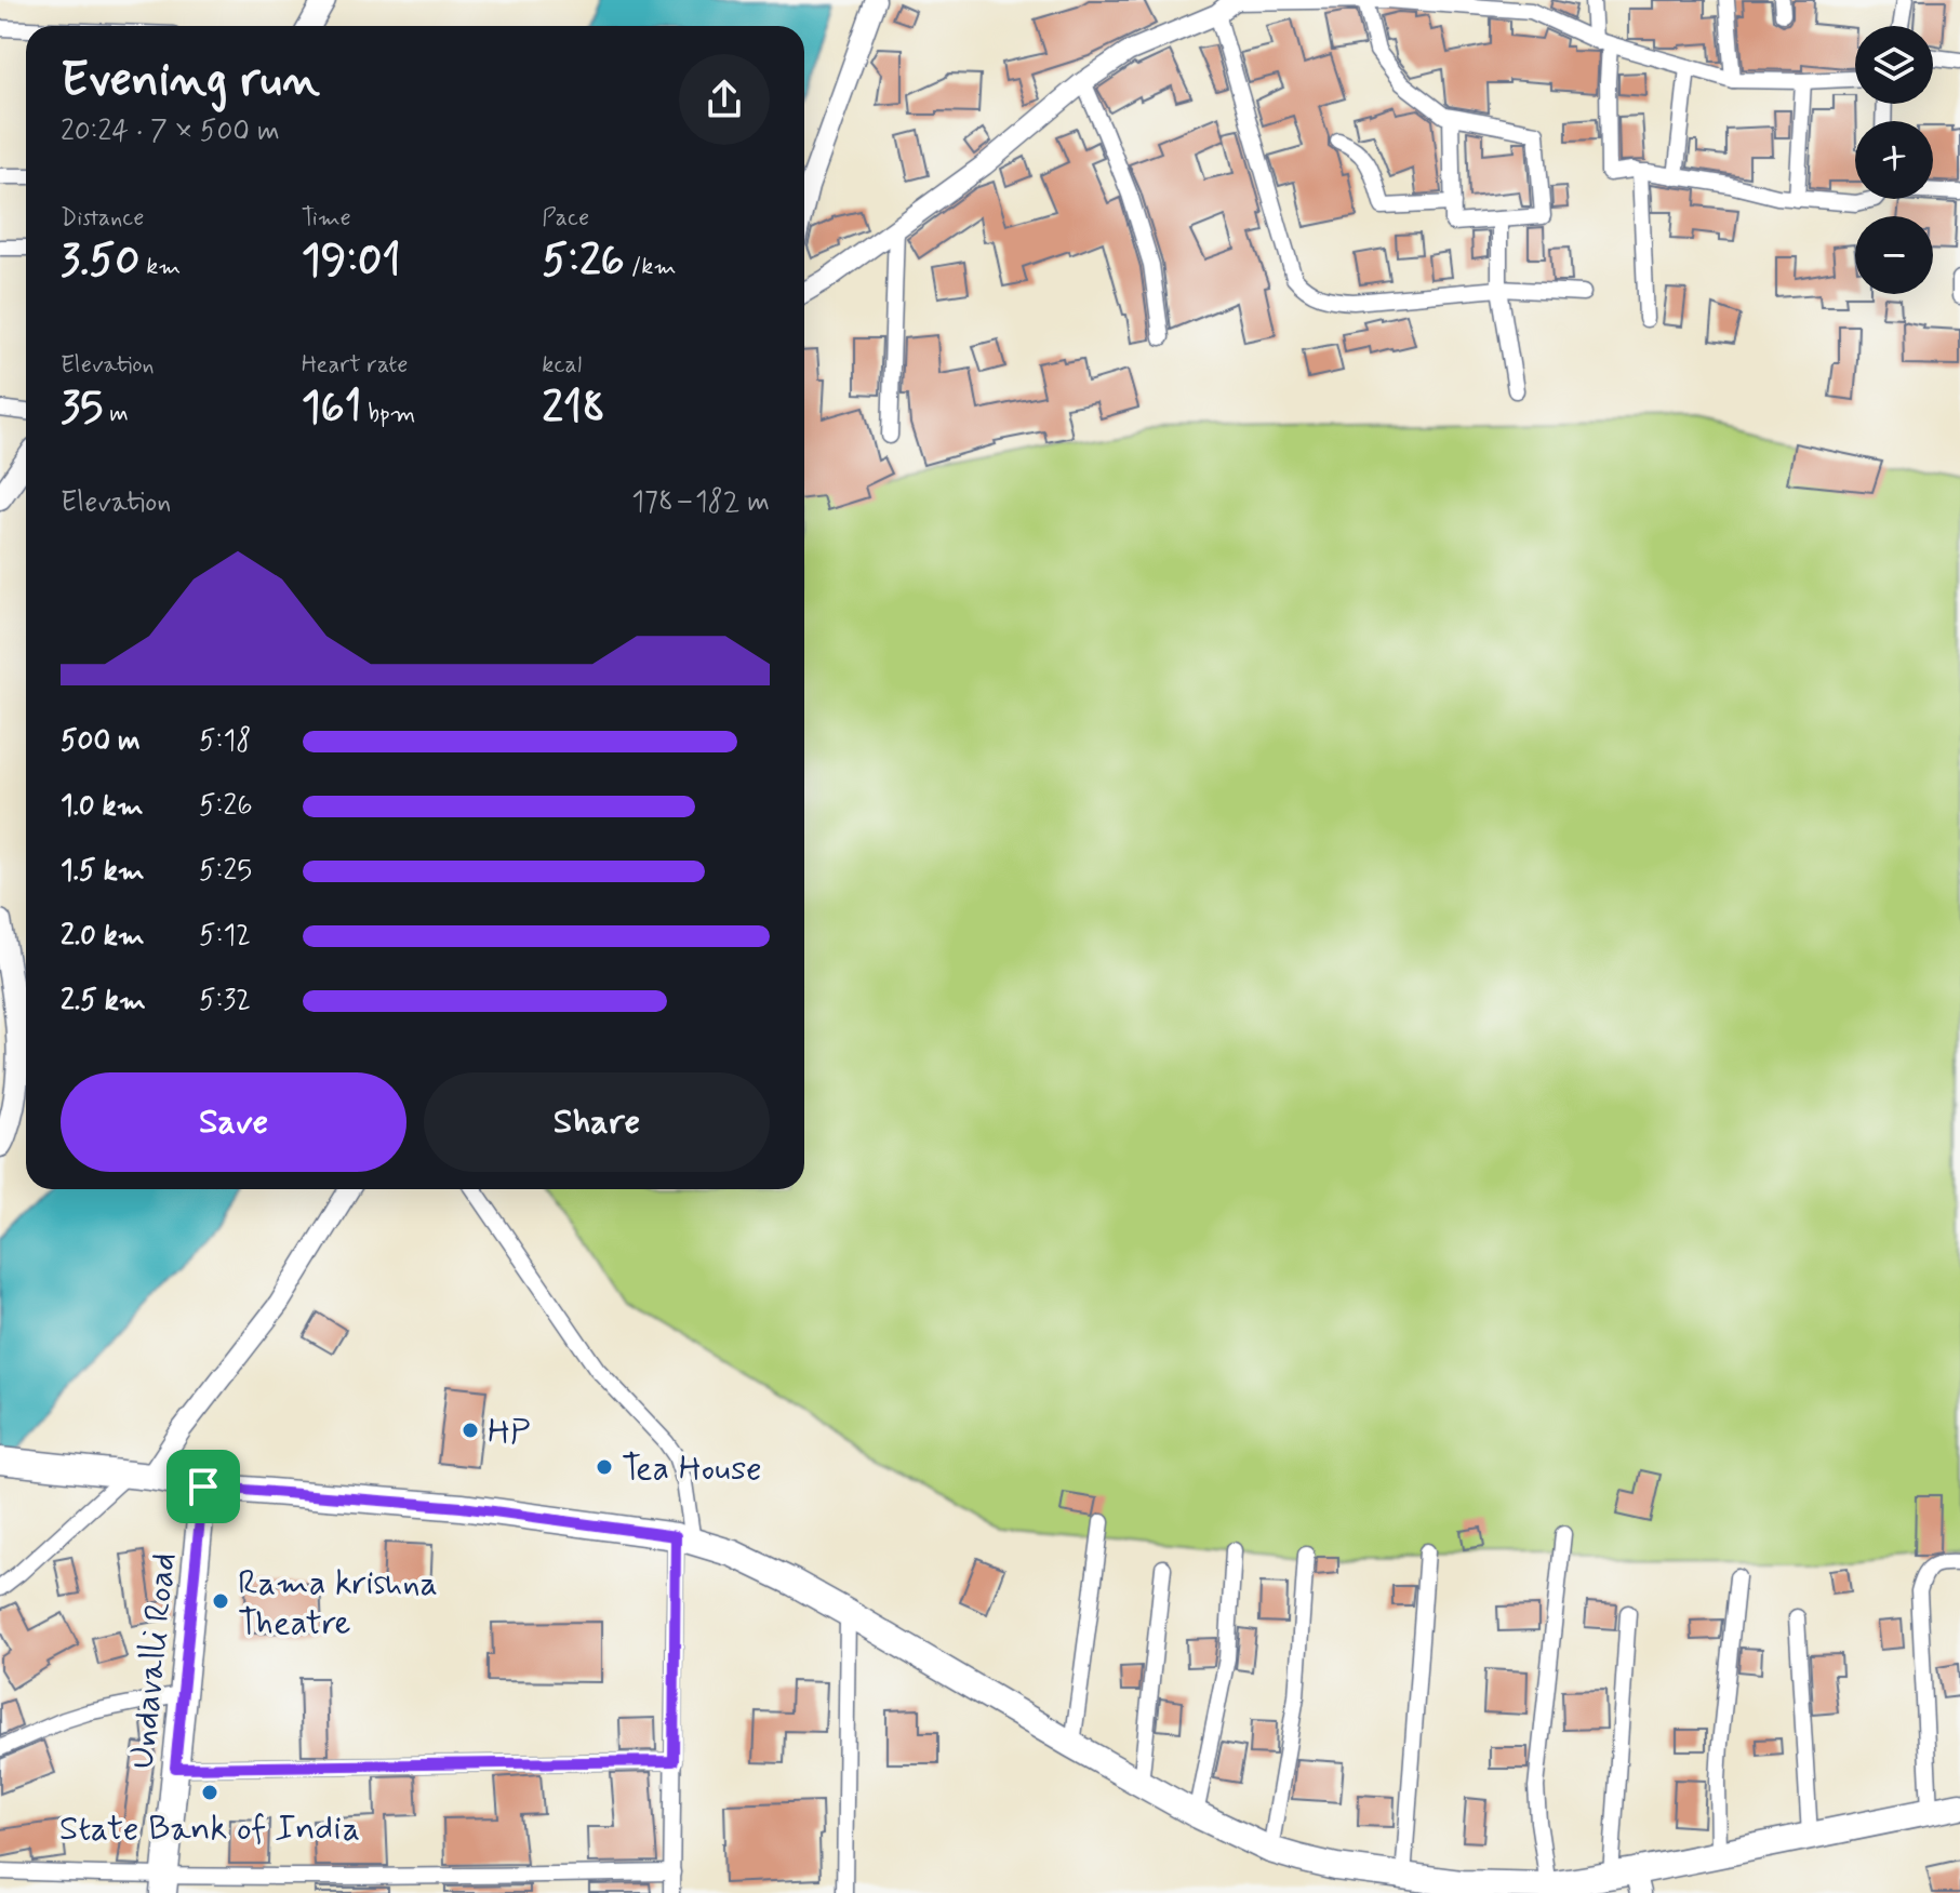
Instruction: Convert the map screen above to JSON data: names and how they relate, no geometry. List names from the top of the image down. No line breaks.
{"streets":{"main road":["Undavalli Road"]},"places":["HP","Tea House","Rama krishna Theatre","State Bank of India"],"page":{"map_buttons":["+","−"],"heading":["Evening run","20:24 · 7 × 500 m"],"stats":[["Distance","3.50 km"],["Time","19:01"],["Pace","5:26 /km"],["Elevation","35 m"],["Heart rate","161 bpm"],["kcal","218"]],"chart":["Elevation","178–182 m"],"list":[{"name":"500 m","note":"5:18"},{"name":"1.0 km","note":"5:26"},{"name":"1.5 km","note":"5:25"},{"name":"2.0 km","note":"5:12"},{"name":"2.5 km","note":"5:32"}],"buttons":["Save","Share"]}}
